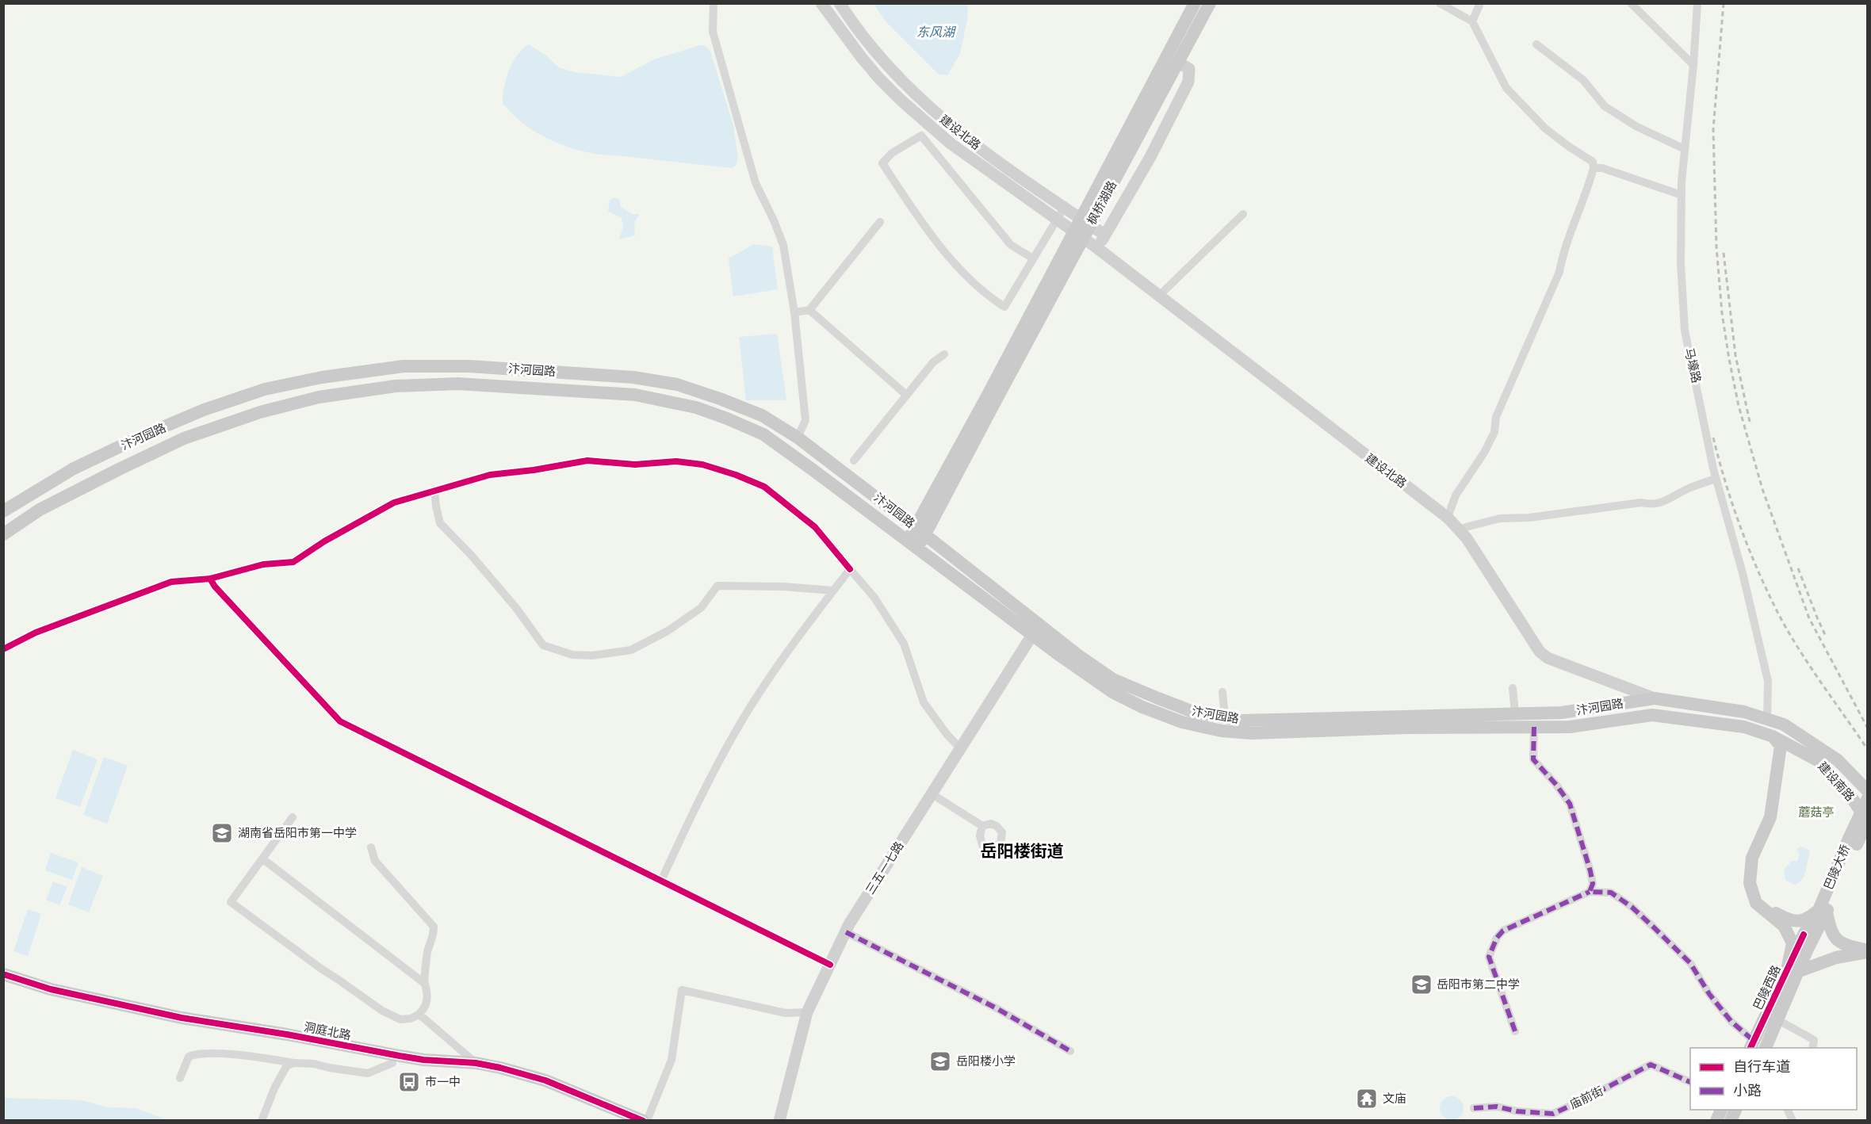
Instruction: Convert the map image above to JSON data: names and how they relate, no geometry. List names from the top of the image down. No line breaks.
{"streets":{"main road":["建设北路","枫桥湖路","汴河园路","建设南路","巴陵大桥","三五一七路","巴陵西路","洞庭北路"],"street":["马壕路","庙前街"]},"crossings":[["建设北路","汴河园路"],["马壕路","汴河园路"],["汴河园路","建设南路"],["汴河园路","三五一七路"],["建设南路","巴陵大桥"],["巴陵大桥","巴陵西路"]],"districts":["岳阳楼街道"],"water":["东风湖"],"parks":["蘑菇亭"],"places":{"school or university":["湖南省岳阳市第一中学","岳阳市第二中学","岳阳楼小学"],"bus stop":["市一中"],"temple":["文庙"]},"legend":["自行车道","小路"]}
